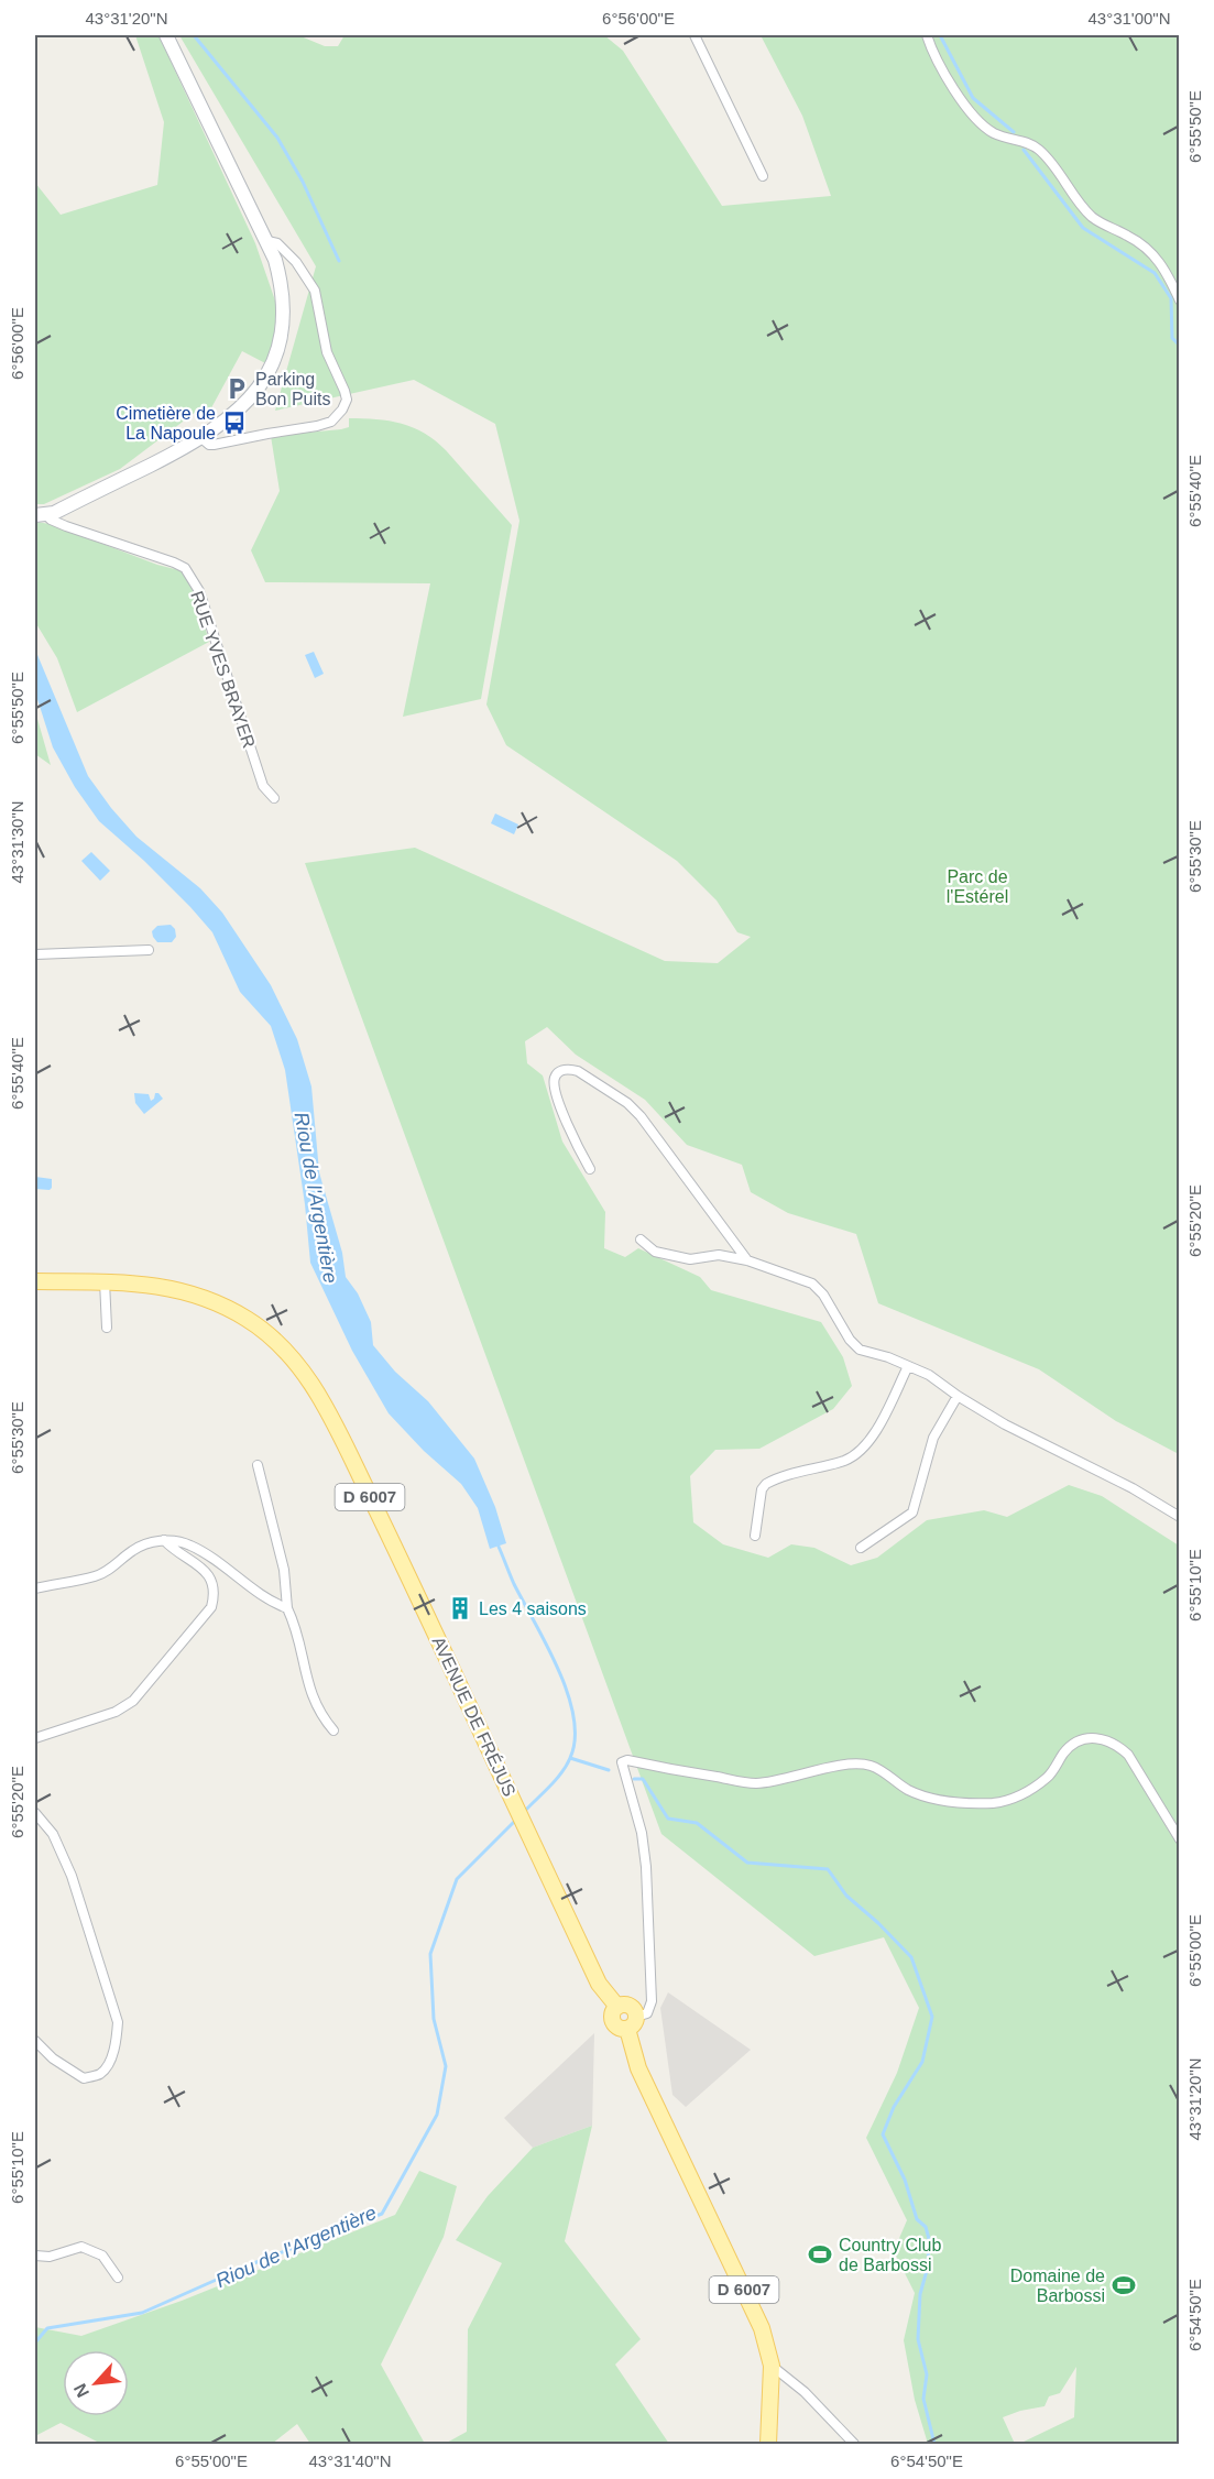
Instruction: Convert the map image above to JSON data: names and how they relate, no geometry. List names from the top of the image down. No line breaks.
{"streets":{"main road":["D 6007","AVENUE DE FRÉJUS"],"street":["RUE YVES BRAYER"]},"crossings":[["D 6007","AVENUE DE FRÉJUS"]],"water":["Riou de l'Argentière"],"parks":["Parc de l'Estérel"],"places":{"parking":["Parking Bon Puits"],"bus stop":["Cimetière de La Napoule"],"building":["Les 4 saisons"],"sports":["Country Club de Barbossi","Domaine de Barbossi"]},"north":"bottom left","coordinates":["43°31'20\"N","6°56'00\"E","43°31'00\"N","6°55'50\"E","6°55'40\"E","43°31'30\"N","6°55'30\"E","6°55'20\"E","6°55'10\"E","6°55'00\"E","6°54'50\"E","43°31'40\"N"]}
